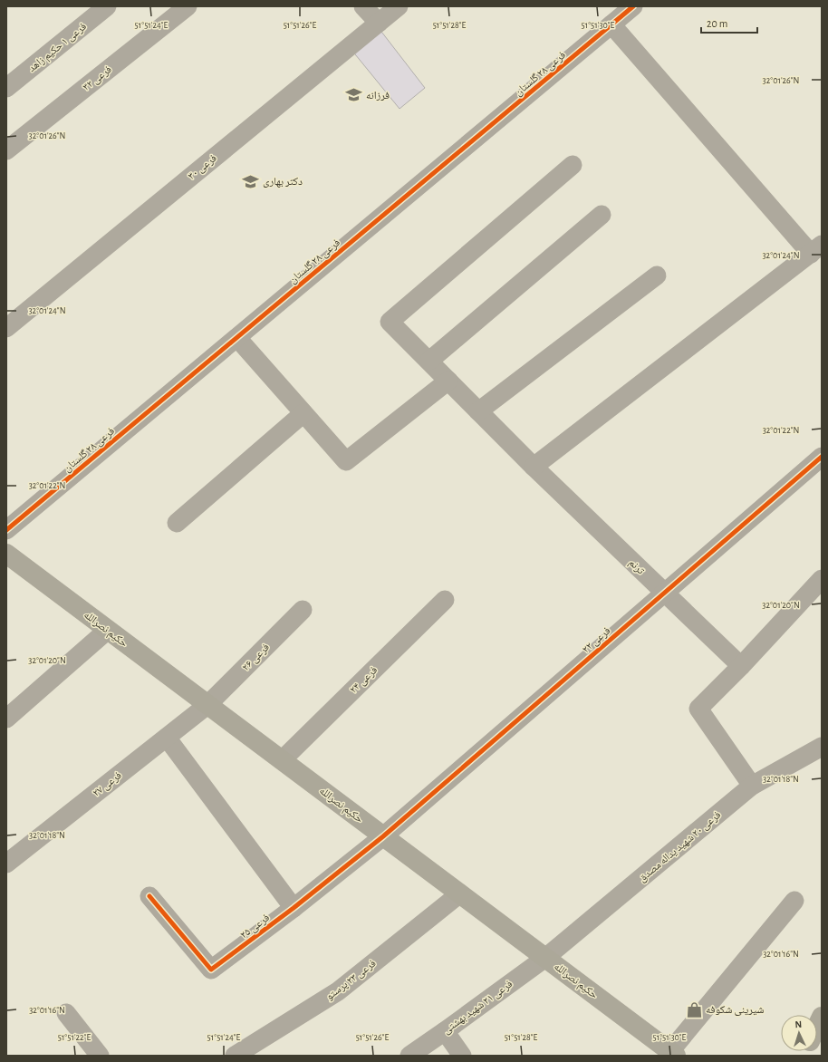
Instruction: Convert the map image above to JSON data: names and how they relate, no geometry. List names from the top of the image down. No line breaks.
{"streets":{"main road":["حکیم نصرالله"],"street":["فرعی ۱ حکیم زاهد","فرعی ۲۸ گلستان","فرعی ۳۲","فرعی ۳۰","ترنم","فرعی ۲۲","فرعی ۲۶","فرعی ۲۴","فرعی ۲۷","فرعی ۲۰ شهید یداله مصدق","فرعی ۲۵","فرعی ۲۳ پرستو","فرعی ۲۱ شهید بهشتی"]},"crossings":[["ترنم","فرعی ۲۲"],["حکیم نصرالله","فرعی ۲۲"],["حکیم نصرالله","فرعی ۲۶"],["حکیم نصرالله","فرعی ۲۴"],["حکیم نصرالله","فرعی ۲۷"],["حکیم نصرالله","فرعی ۲۰ شهید یداله مصدق"],["حکیم نصرالله","فرعی ۲۵"],["حکیم نصرالله","فرعی ۲۳ پرستو"],["حکیم نصرالله","فرعی ۲۱ شهید بهشتی"],["فرعی ۲۲","فرعی ۲۵"],["فرعی ۲۶","فرعی ۲۷"],["فرعی ۲۰ شهید یداله مصدق","فرعی ۲۱ شهید بهشتی"]],"places":{"school or university":["فرزانه","دکتر بهاری"],"shop":["شیرینی شکوفه"]},"scale_bar":"20 m","north":"top","coordinates":["51°51'24\"E","51°51'26\"E","51°51'28\"E","51°51'30\"E","32°01'26\"N","32°01'24\"N","32°01'22\"N","32°01'20\"N","32°01'18\"N","32°01'16\"N","51°51'22\"E"]}
